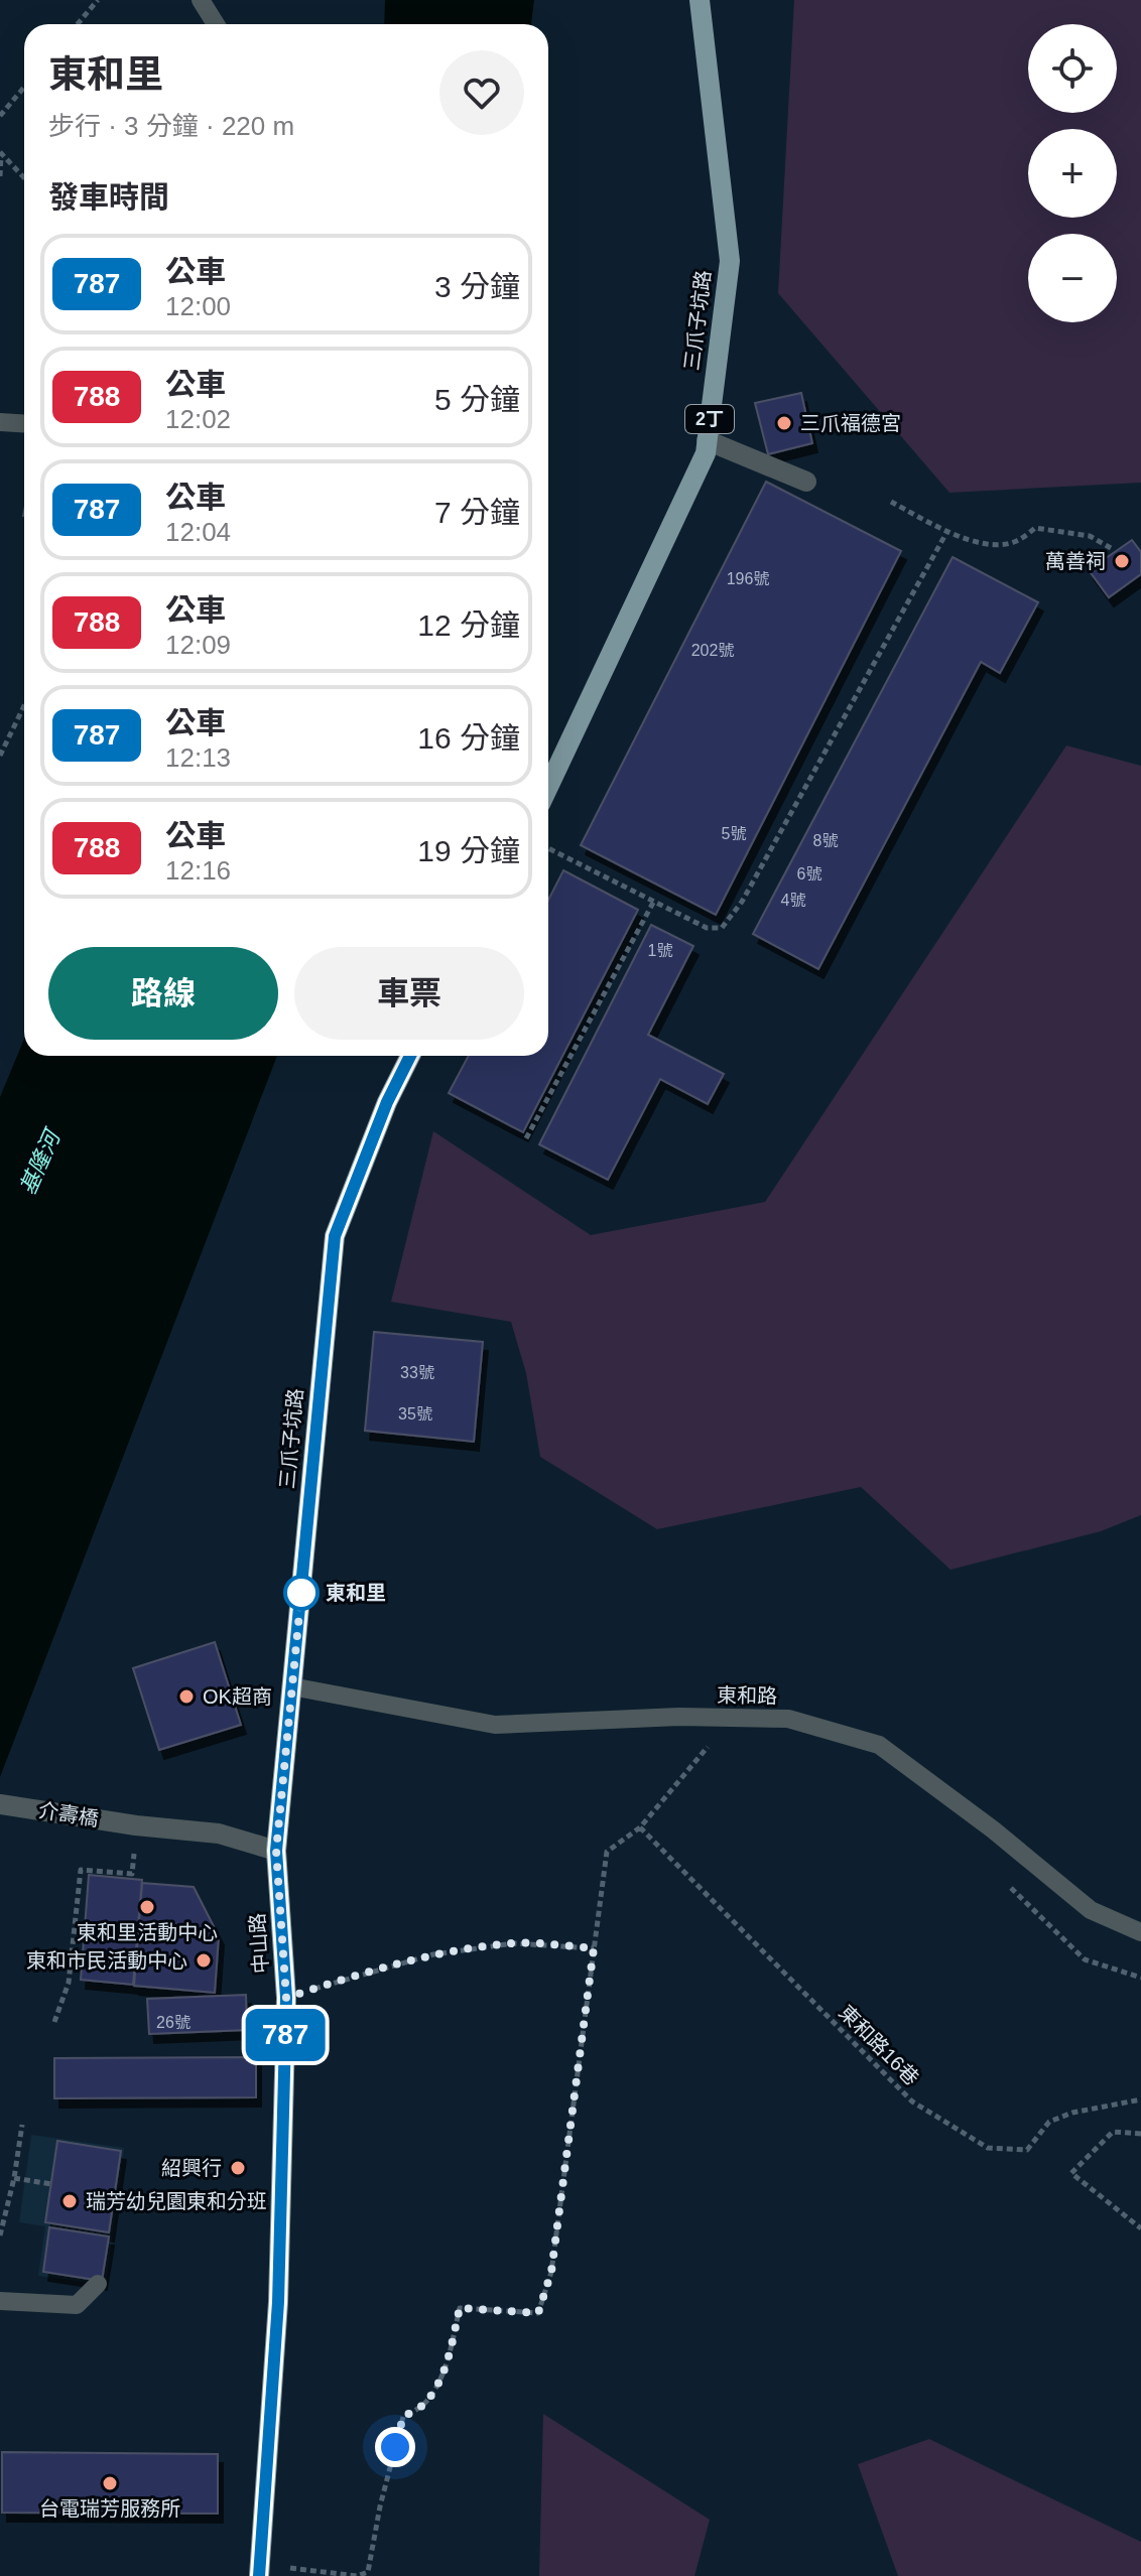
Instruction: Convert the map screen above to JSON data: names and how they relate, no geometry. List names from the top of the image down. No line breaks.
{"streets":{"main road":["三爪子坑路","2丁","中山路"],"street":["介壽橋"],"lane":["東和路"],"path":["東和路16巷"]},"crossings":[["三爪子坑路","東和路"],["三爪子坑路","中山路"]],"water":["基隆河"],"places":["三爪福德宮","萬善祠","東和里","OK超商","東和里活動中心","東和市民活動中心","紹興行","瑞芳幼兒園東和分班","台電瑞芳服務所"],"lines":["bus line 787"],"house_numbers":["196號","202號","5號","8號","6號","4號","1號","33號","35號","26號"],"page":{"on_map":"787","map_buttons":["+","−"],"heading":[["東和里","步行 · 3 分鐘 · 220 m"],"發車時間"],"list":[{"mark":"787","name":"公車","note":"12:00","value":"3 分鐘"},{"mark":"788","name":"公車","note":"12:02","value":"5 分鐘"},{"mark":"787","name":"公車","note":"12:04","value":"7 分鐘"},{"mark":"788","name":"公車","note":"12:09","value":"12 分鐘"},{"mark":"787","name":"公車","note":"12:13","value":"16 分鐘"},{"mark":"788","name":"公車","note":"12:16","value":"19 分鐘"}],"buttons":["路線","車票"]}}
